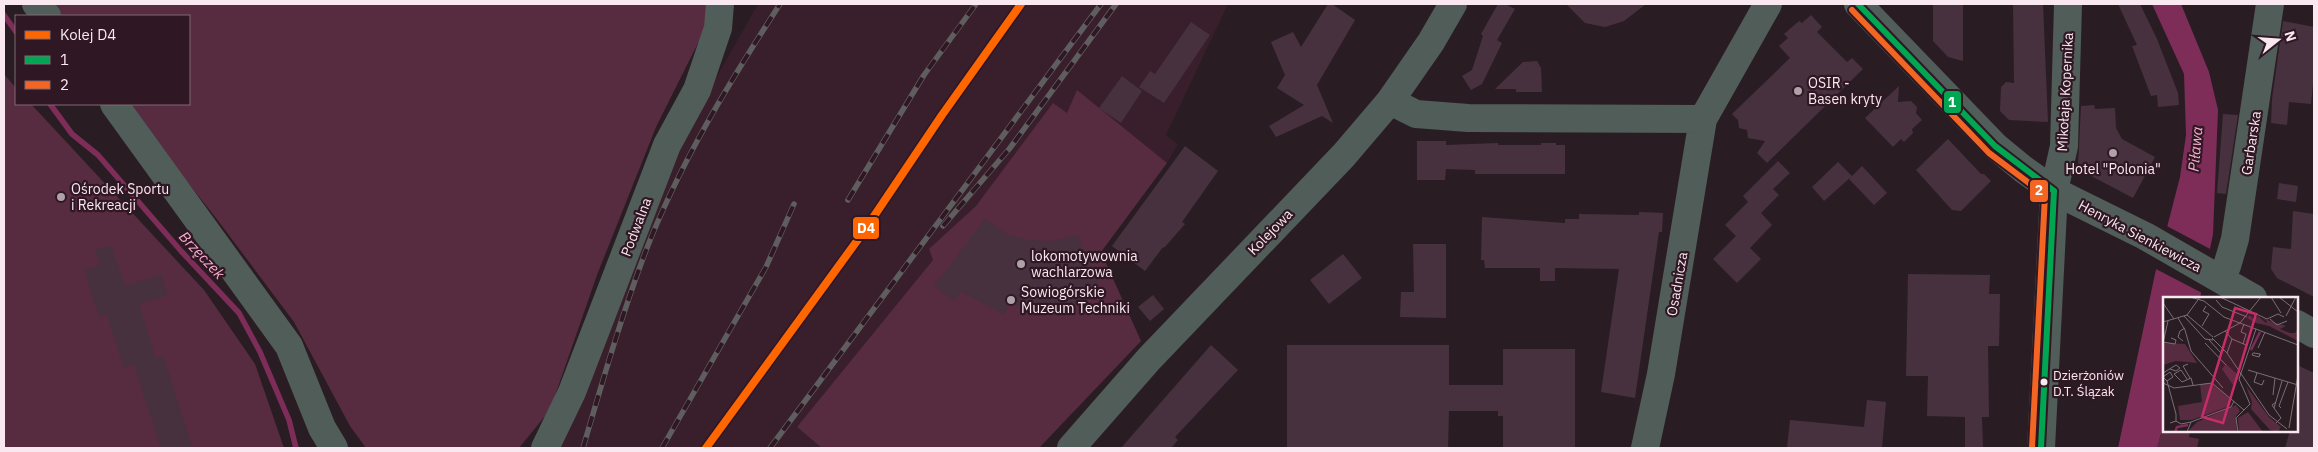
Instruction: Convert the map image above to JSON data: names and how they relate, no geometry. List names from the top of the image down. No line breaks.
{"streets":{"street":["Mikołaja Kopernika","Garbarska","Podwalna","Kolejowa","Henryka Sienkiewicza","Osadnicza"]},"crossings":[["Mikołaja Kopernika","Henryka Sienkiewicza"],["Garbarska","Henryka Sienkiewicza"]],"water":["Piława","Brzęczek"],"places":["OSIR - Basen kryty","Hotel \"Polonia\"","Ośrodek Sportu i Rekreacji","lokomotywownia wachlarzowa","Sowiogórskie Muzeum Techniki","Dzierżoniów D.T. Ślązak"],"lines":["rail line D4","transit line 1","transit line 2"],"legend":["Kolej D4","1","2"],"north":"right"}
